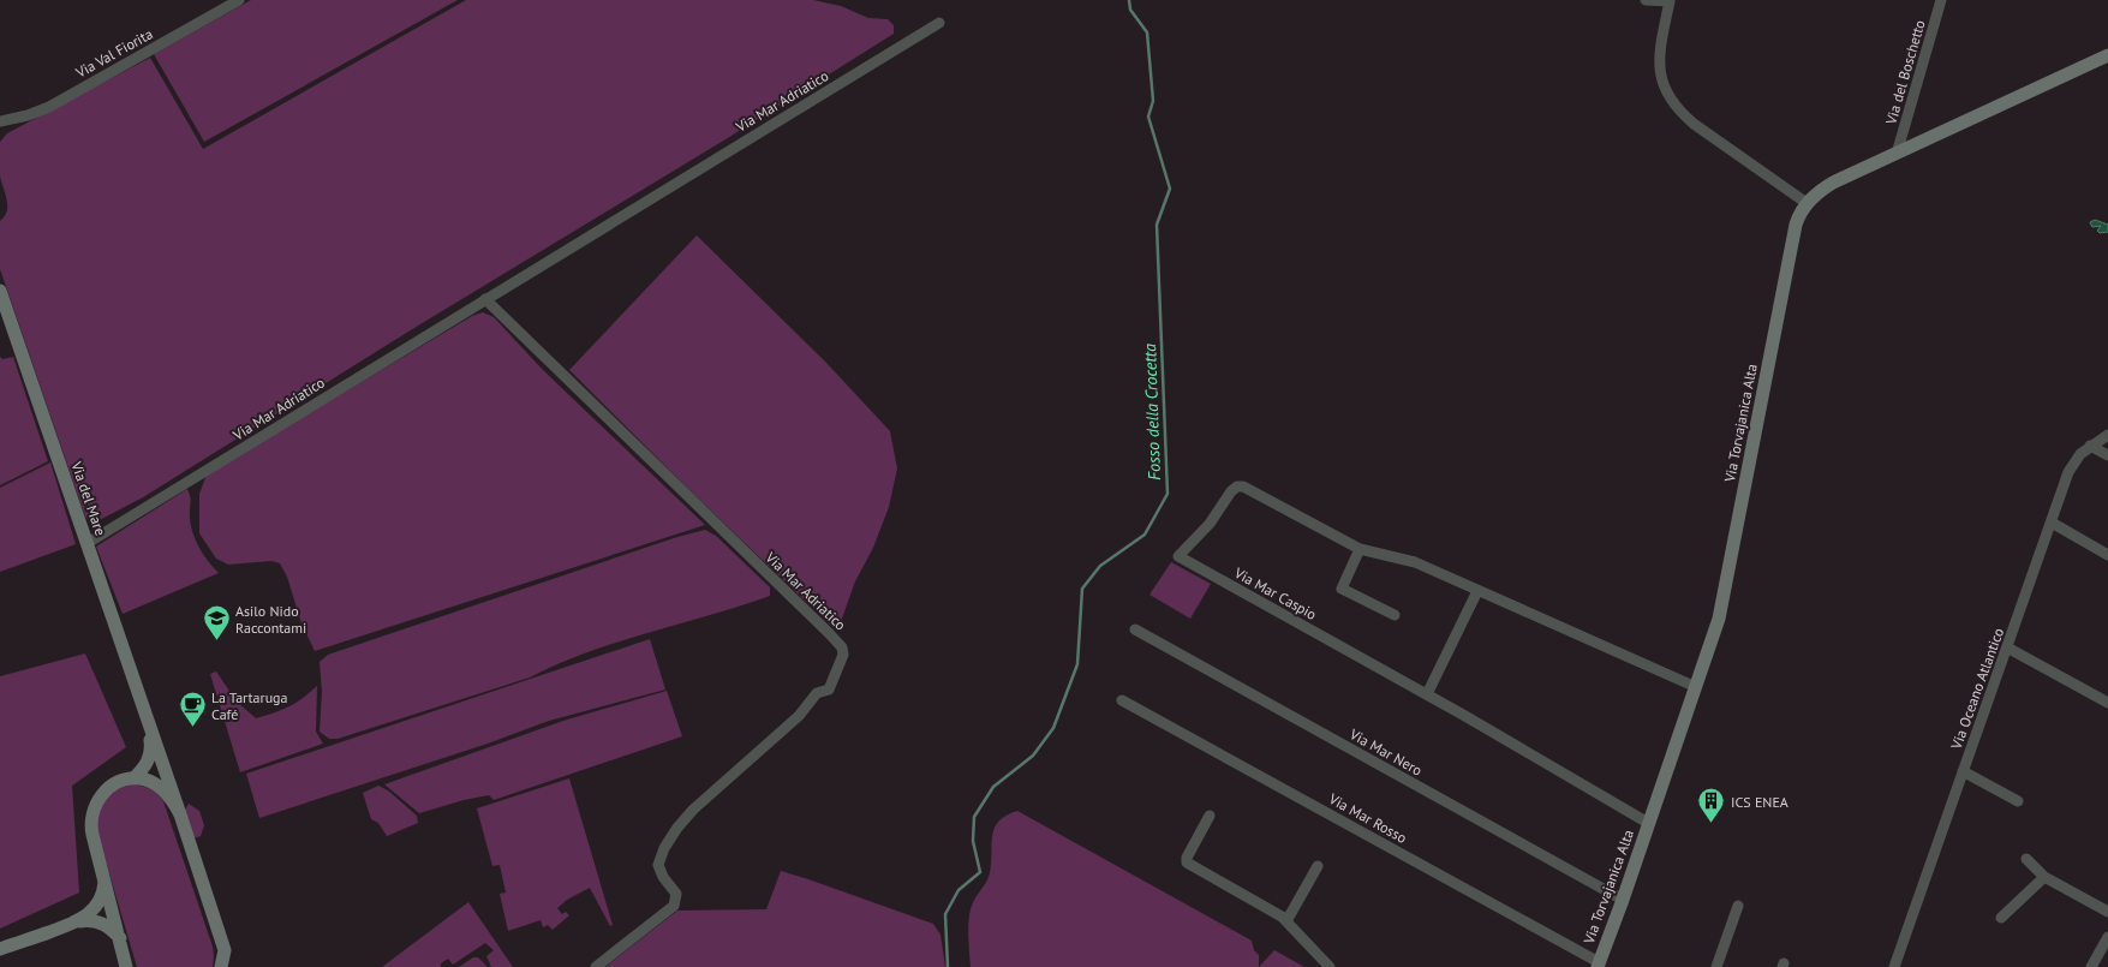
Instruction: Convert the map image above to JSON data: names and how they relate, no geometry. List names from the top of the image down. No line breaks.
{"streets":{"street":["Via Val Fiorita","Via del Boschetto","Via Mar Adriatico","Via Torvajanica Alta","Via del Mare","Via Mar Caspio","Via Oceano Atlantico","Via Mar Nero","Via Mar Rosso"]},"crossings":[["Via del Boschetto","Via Torvajanica Alta"],["Via Mar Adriatico","Via del Mare"],["Via Torvajanica Alta","Via Mar Caspio"],["Via Torvajanica Alta","Via Mar Nero"],["Via Torvajanica Alta","Via Mar Rosso"]],"water":["Fosso della Crocetta"],"places":{"school or university":["Asilo Nido Raccontami"],"cafe":["La Tartaruga Café"],"building":["ICS ENEA"]}}
